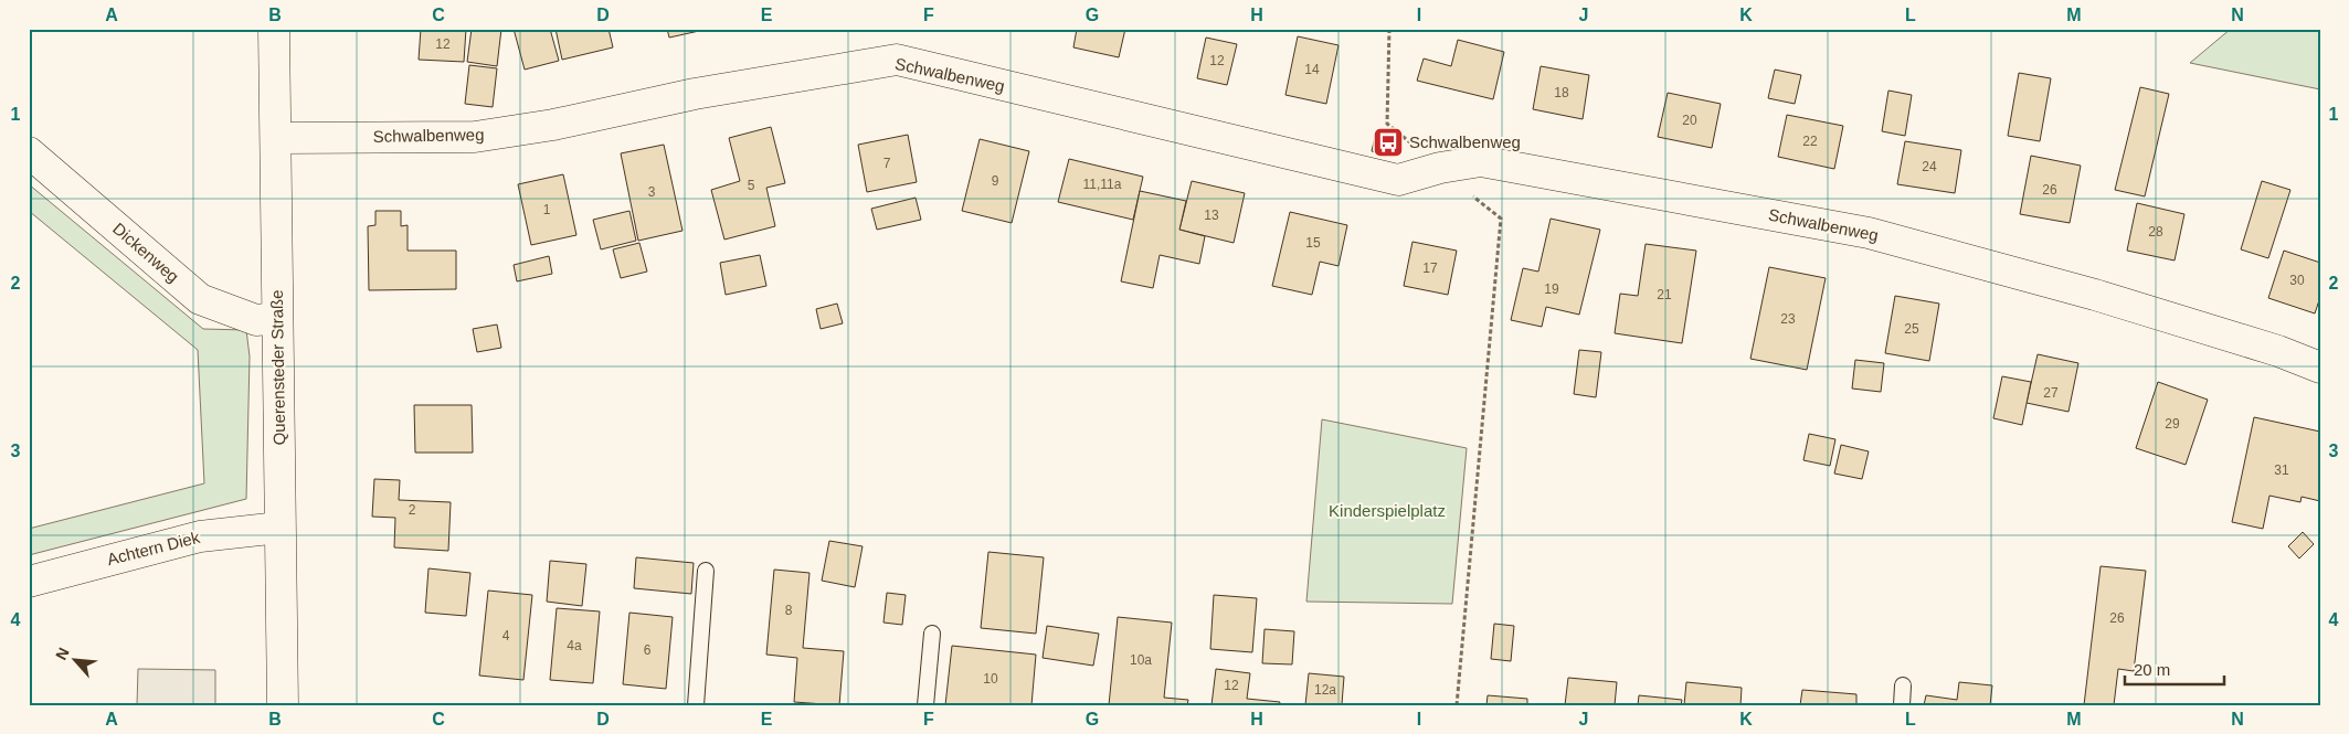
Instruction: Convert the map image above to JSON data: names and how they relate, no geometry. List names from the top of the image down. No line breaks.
{"streets":{"street":["Schwalbenweg","Dickenweg","Querensteder Straße","Achtern Diek"]},"crossings":[["Schwalbenweg","Querensteder Straße"],["Dickenweg","Querensteder Straße"],["Querensteder Straße","Achtern Diek"]],"parks":["Kinderspielplatz"],"places":{"bus stop":["Schwalbenweg"]},"house_numbers":["12","12","14","18","20","22","7","24","9","11,11a","5","26","3","1","13","28","15","17","30","19","21","23","25","27","29","31","2","8","26","4","4a","6","10a","10","12","12a"],"scale_bar":"20 m","north":"top left","grid":{"columns":["A","B","C","D","E","F","G","H","I","J","K","L","M","N"],"rows":["1","2","3","4"]}}
